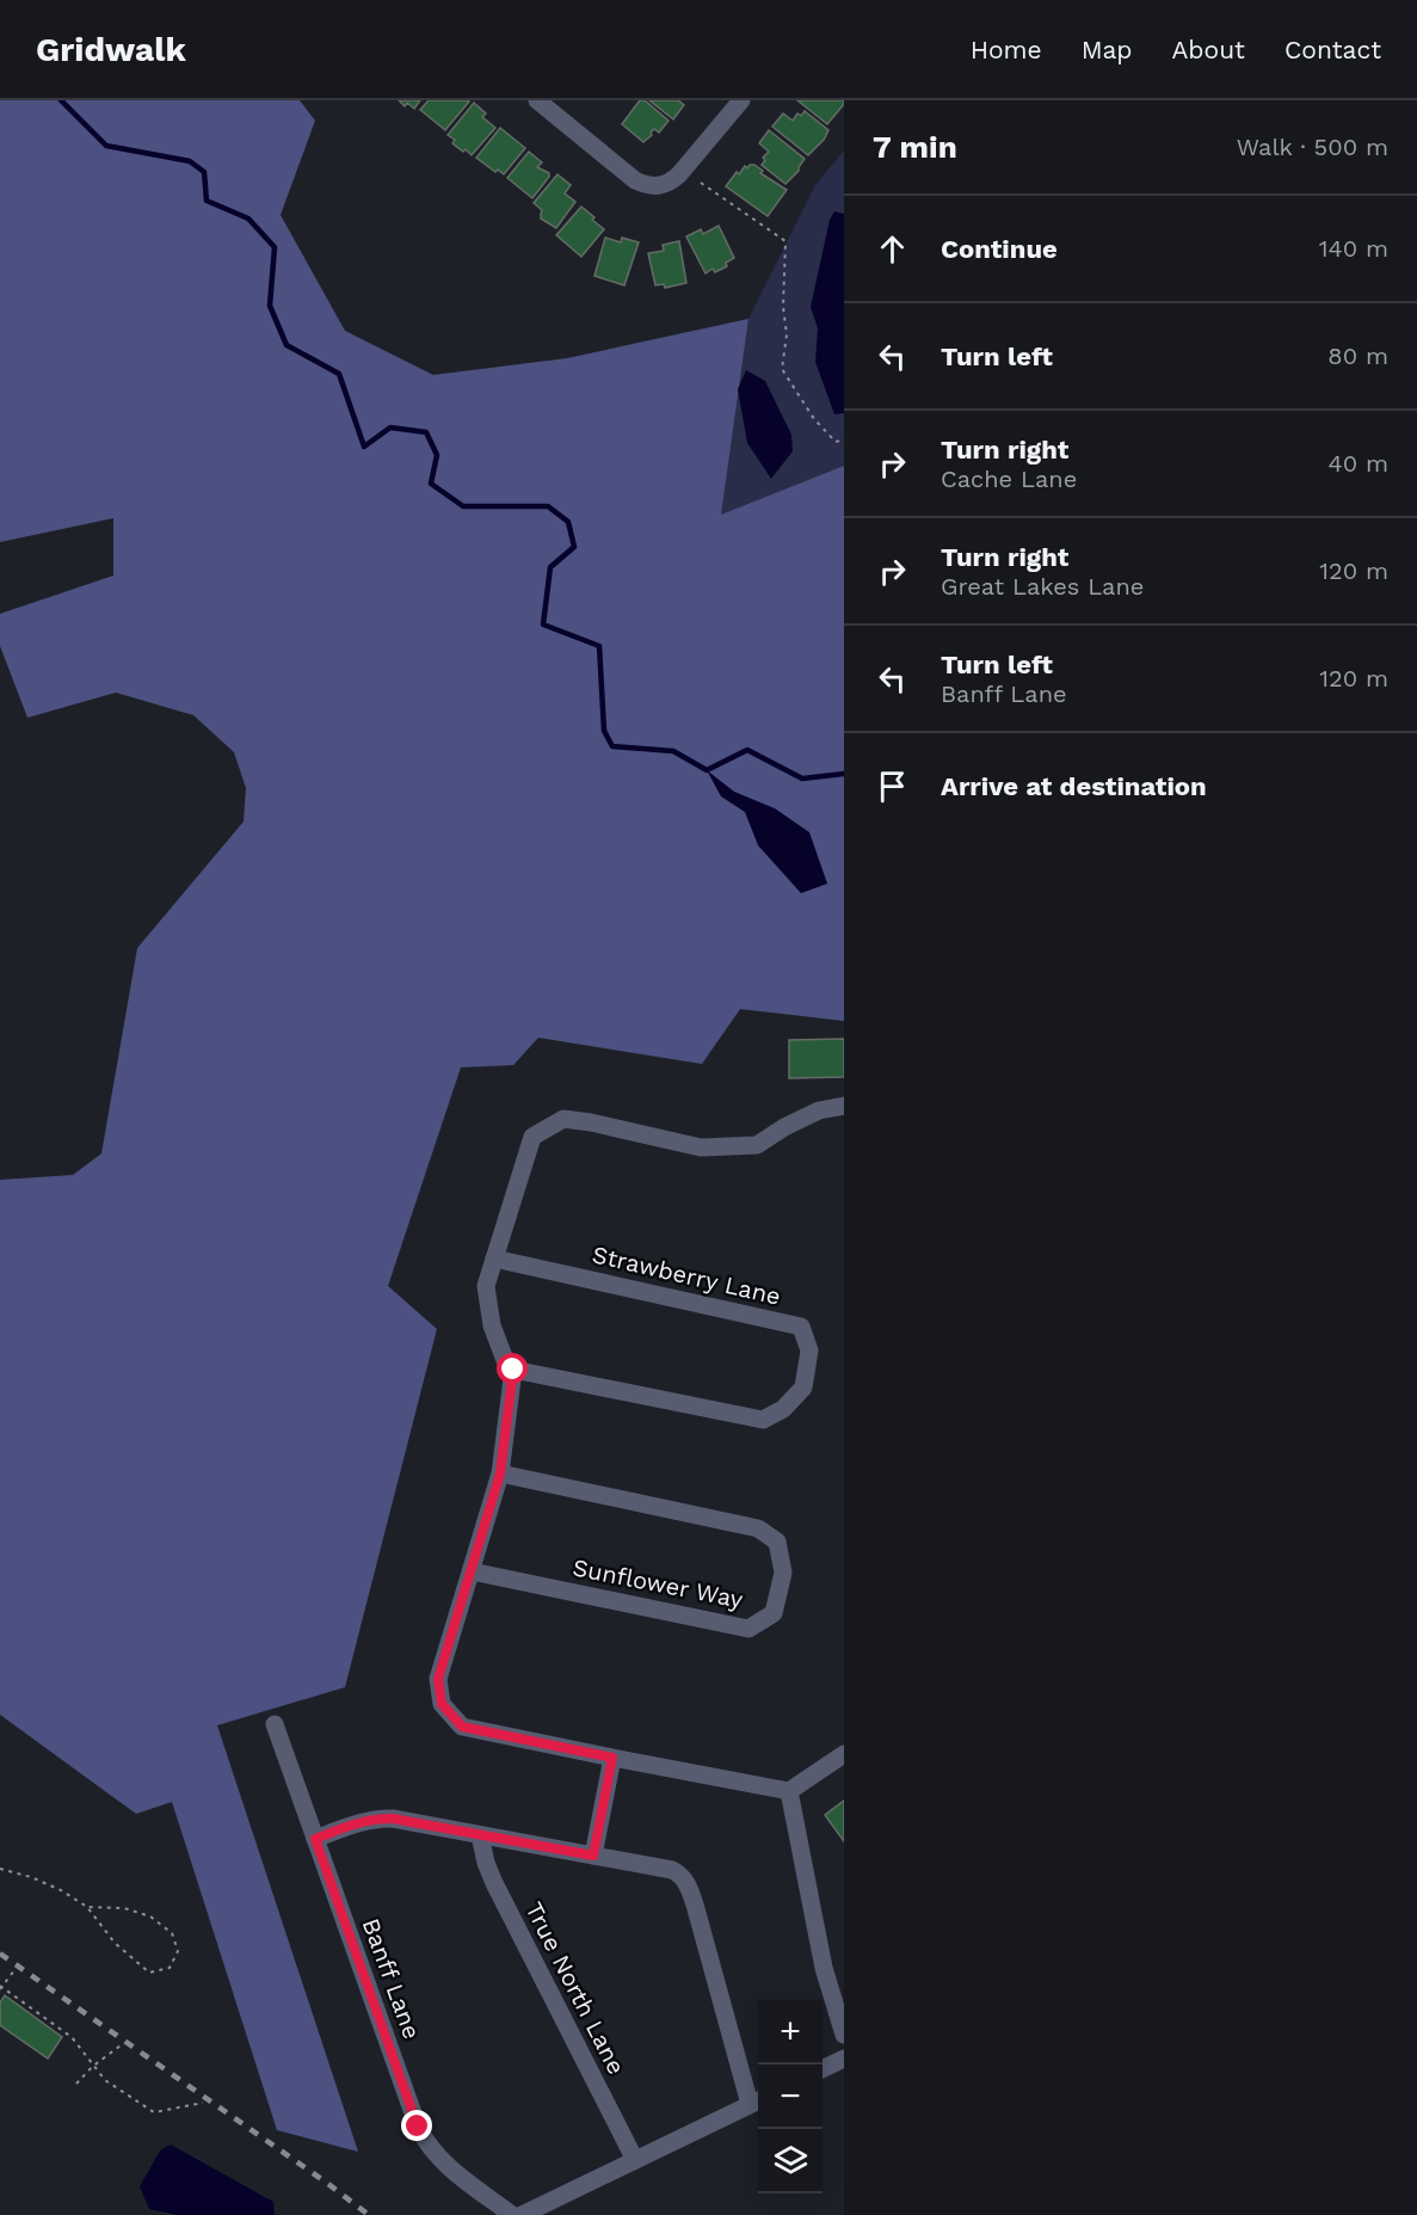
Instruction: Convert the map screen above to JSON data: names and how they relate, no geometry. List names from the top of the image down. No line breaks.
{"streets":{"street":["Strawberry Lane","Sunflower Way","Banff Lane","True North Lane"]},"page":{"header":"Gridwalk","nav":["Home","Map","About","Contact"],"heading":["7 min","Walk · 500 m"],"list":[["Continue","140 m"],["Turn left","80 m"],["Turn right","Cache Lane","40 m"],["Turn right","Great Lakes Lane","120 m"],["Turn left","Banff Lane","120 m"],"Arrive at destination"],"map_buttons":["+","−"]}}
